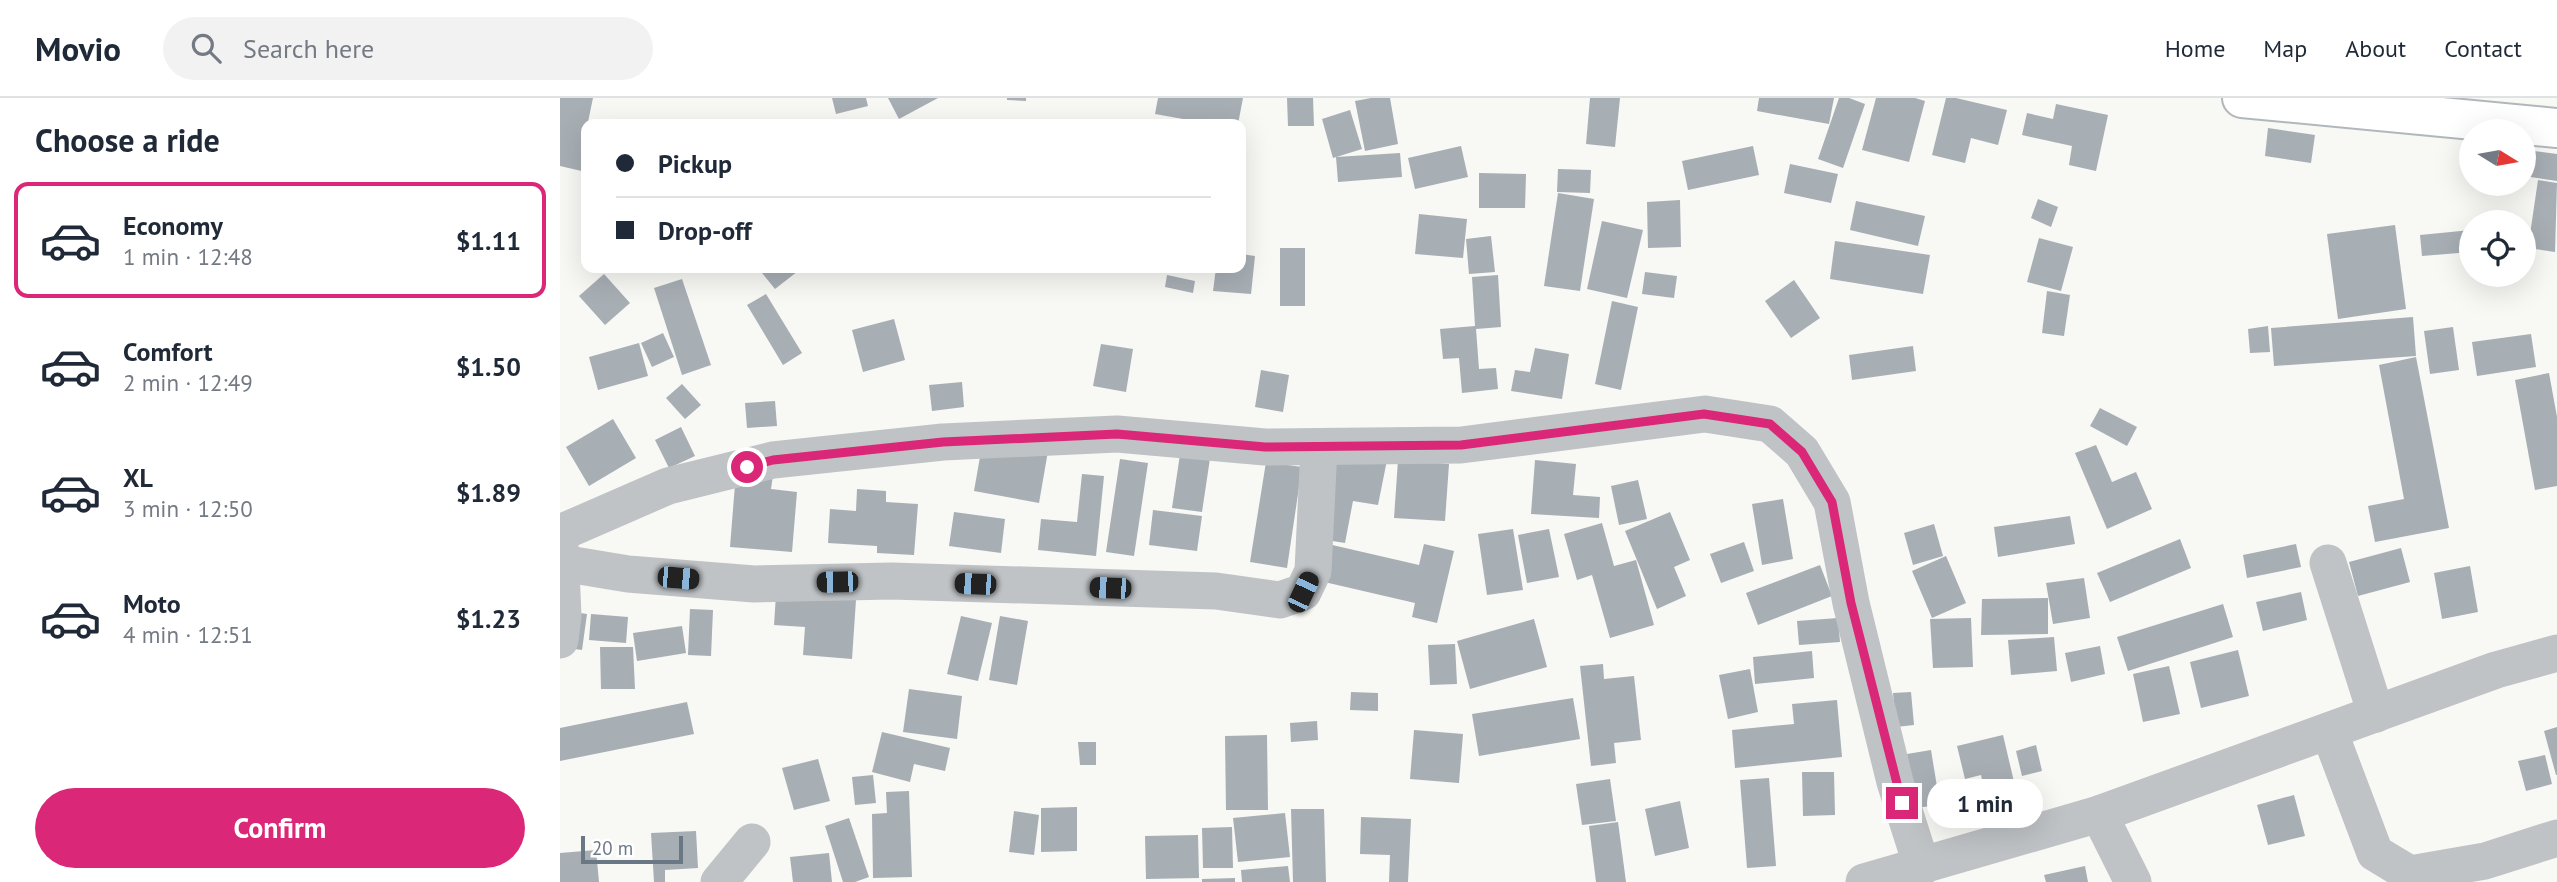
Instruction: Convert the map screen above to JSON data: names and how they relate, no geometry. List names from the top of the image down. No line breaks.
{"scale_bar":"20 m","north":"right","page":{"header":"Movio","search":"Search here","nav":["Home","Map","About","Contact"],"heading":"Choose a ride","banner":["Pickup","Drop-off"],"list":[{"name":"Economy","note":"1 min · 12:48","value":"$1.11"},{"name":"Comfort","note":"2 min · 12:49","value":"$1.50"},{"name":"XL","note":"3 min · 12:50","value":"$1.89"},{"name":"Moto","note":"4 min · 12:51","value":"$1.23"}],"buttons":"Confirm","bubble":"1 min","scale":"20 m"}}
